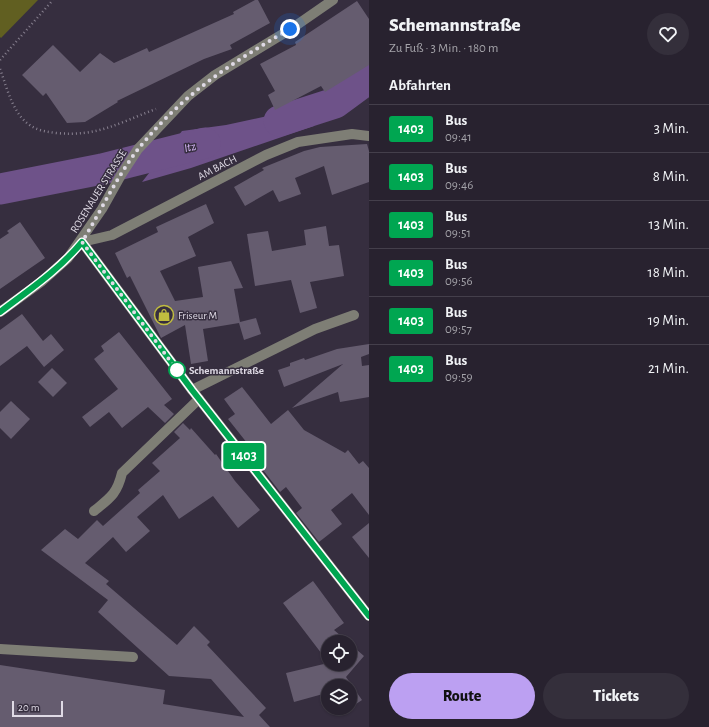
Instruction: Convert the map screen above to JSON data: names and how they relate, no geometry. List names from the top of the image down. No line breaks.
{"streets":{"street":["AM BACH","ROSENAUER STRASSE"]},"crossings":[["AM BACH","ROSENAUER STRASSE"]],"water":["Itz"],"places":{"shop":["Friseur M"],"other":["Schemannstraße"]},"lines":["bus line 1403"],"scale_bar":"20 m","page":{"on_map":"1403","heading":[["Schemannstraße","Zu Fuß · 3 Min. · 180 m"],"Abfahrten"],"list":[{"mark":"1403","name":"Bus","note":"09:41","value":"3 Min."},{"mark":"1403","name":"Bus","note":"09:46","value":"8 Min."},{"mark":"1403","name":"Bus","note":"09:51","value":"13 Min."},{"mark":"1403","name":"Bus","note":"09:56","value":"18 Min."},{"mark":"1403","name":"Bus","note":"09:57","value":"19 Min."},{"mark":"1403","name":"Bus","note":"09:59","value":"21 Min."}],"buttons":["Route","Tickets"],"scale":"20 m"}}
